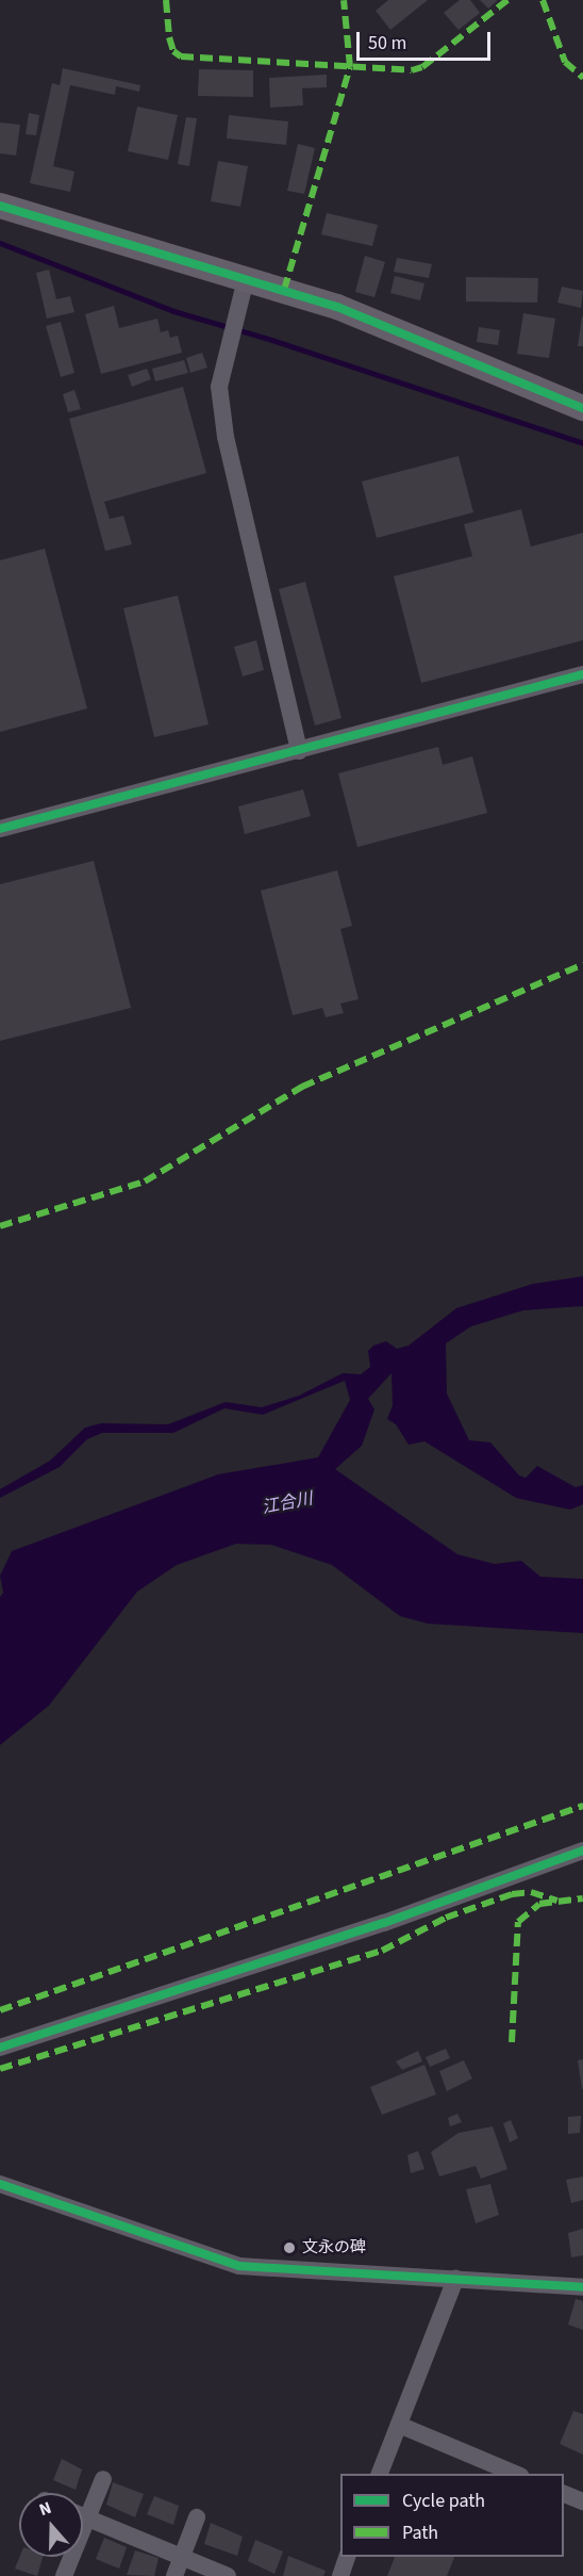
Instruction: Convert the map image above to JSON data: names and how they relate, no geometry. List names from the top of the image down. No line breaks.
{"water":["江合川"],"places":["文永の碑"],"legend":["Cycle path","Path"],"scale_bar":"50 m","north":"top"}
